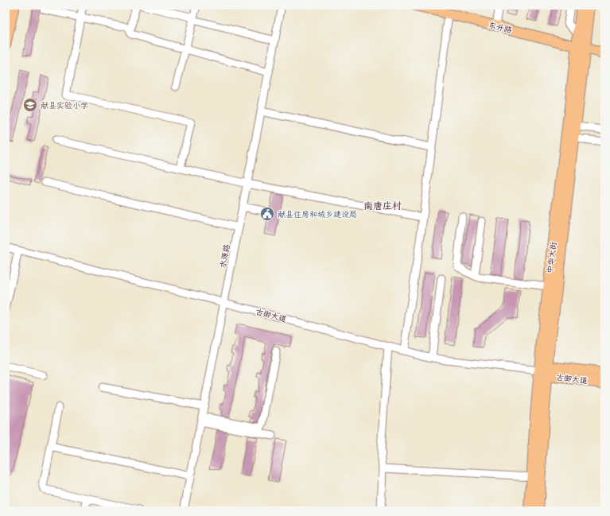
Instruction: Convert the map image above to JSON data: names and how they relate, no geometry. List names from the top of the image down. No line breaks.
{"streets":{"main road":["东升路","中华大街","古御大道"],"street":["水源路"]},"crossings":[["东升路","中华大街"],["水源路","古御大道"],["中华大街","古御大道"]],"districts":["南唐庄村"],"places":{"school or university":["献县实验小学"],"public building":["献县住房和城乡建设局"]}}
